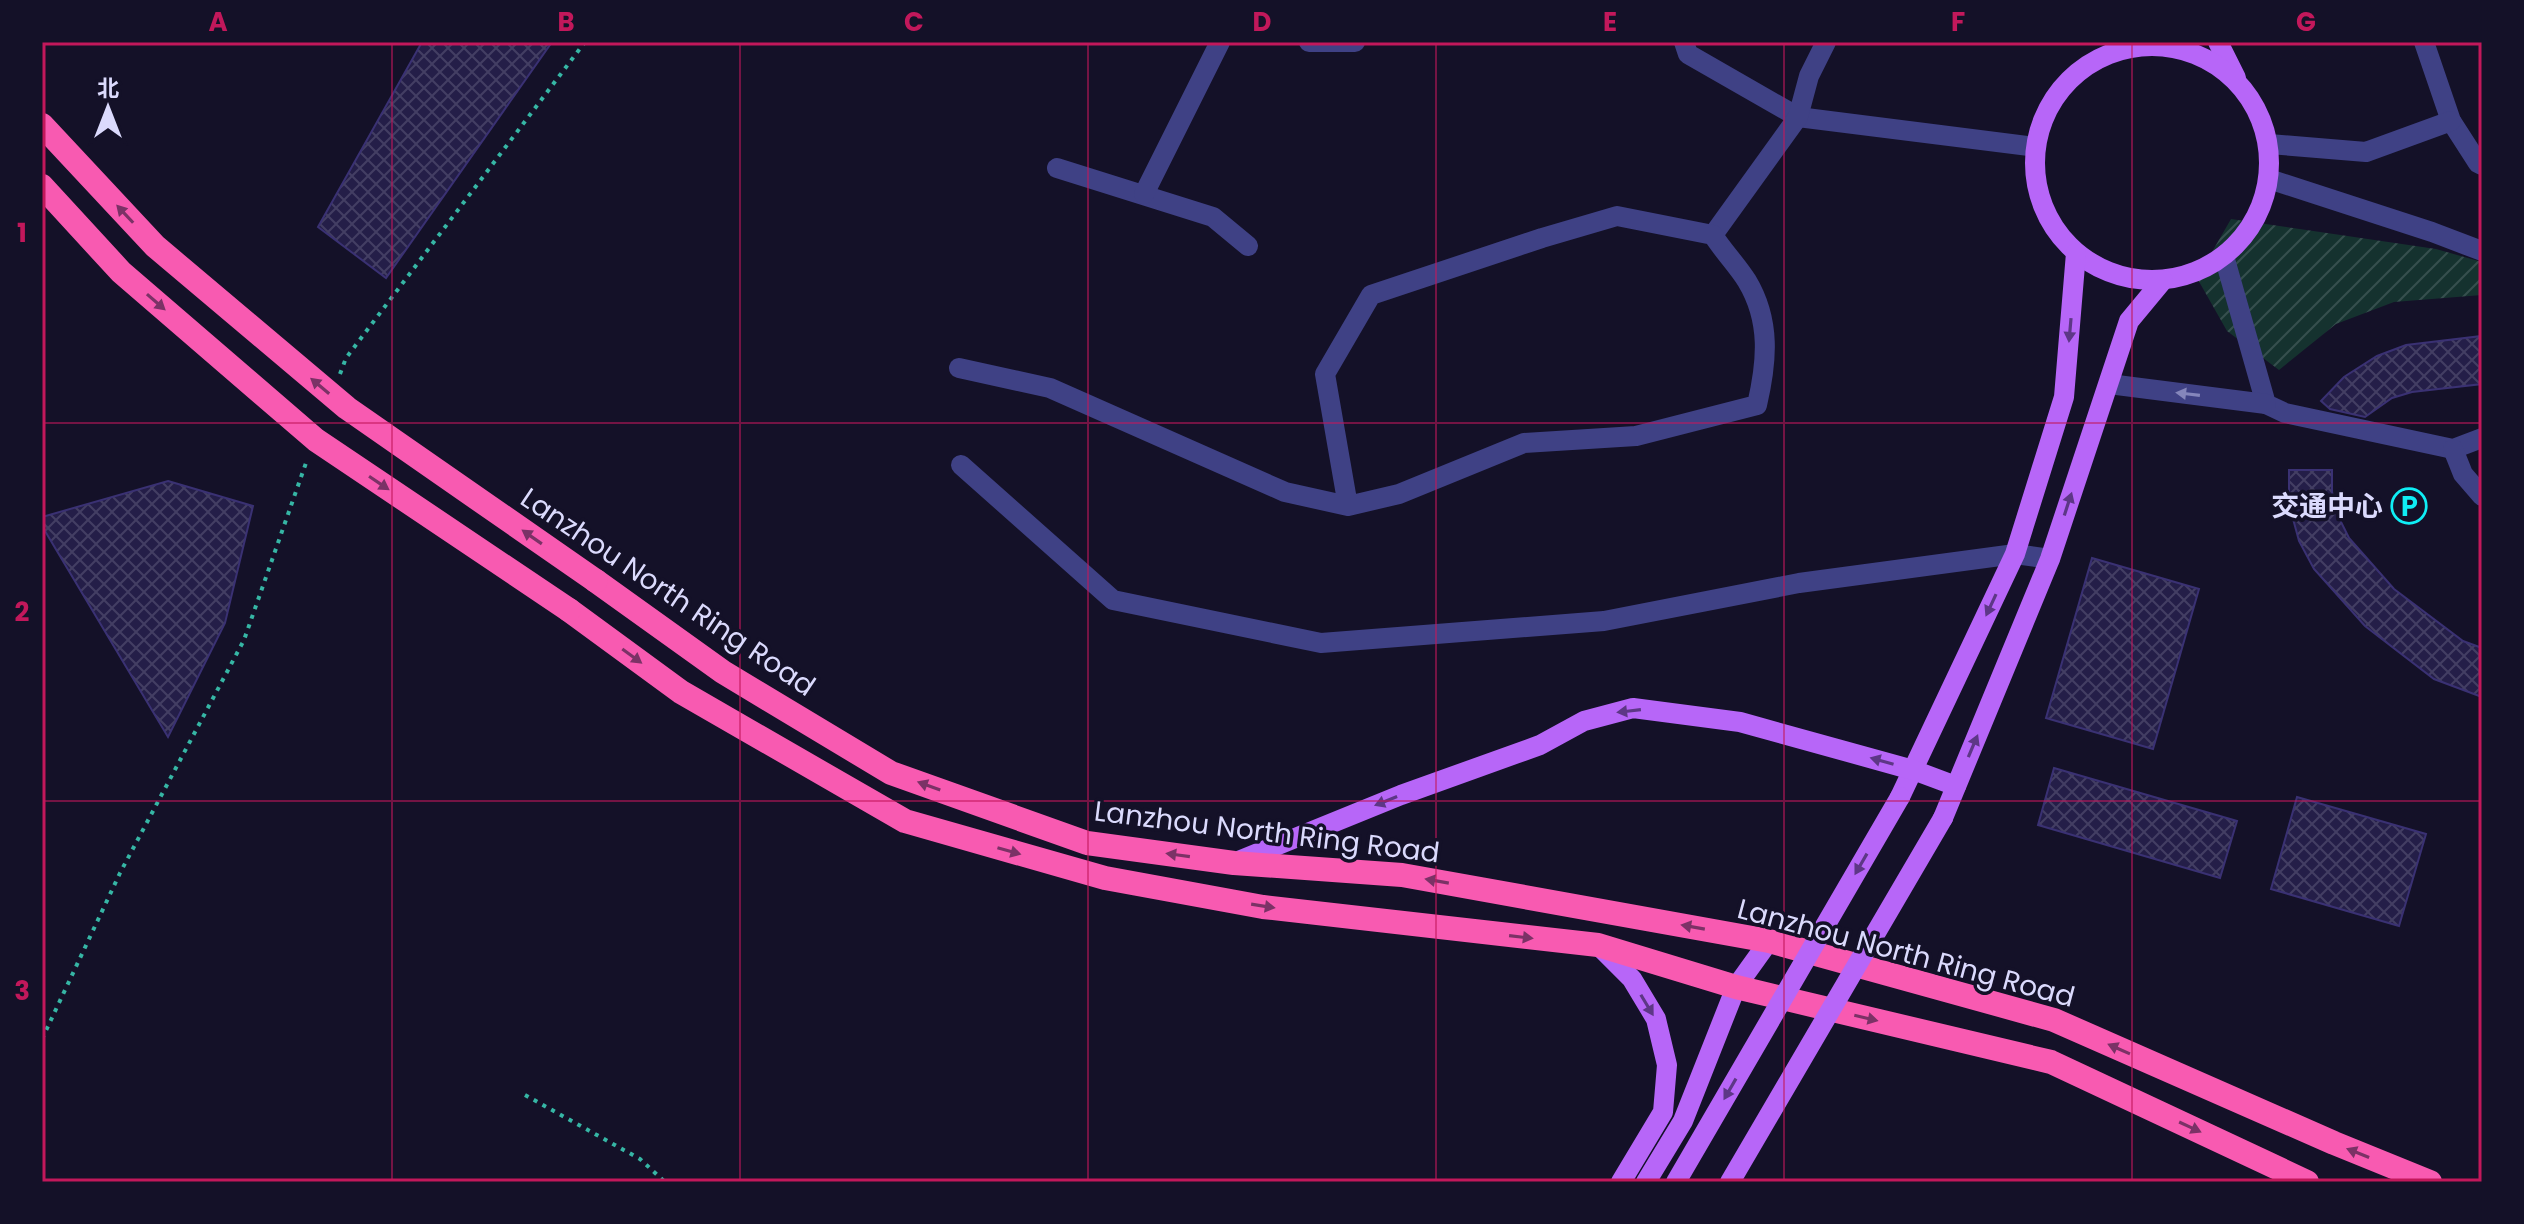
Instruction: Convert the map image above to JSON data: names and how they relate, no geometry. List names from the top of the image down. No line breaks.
{"streets":{"highway":["Lanzhou North Ring Road"]},"places":{"parking":["交通中心"]},"north":"top","grid":{"columns":["A","B","C","D","E","F","G"],"rows":["1","2","3"]}}
